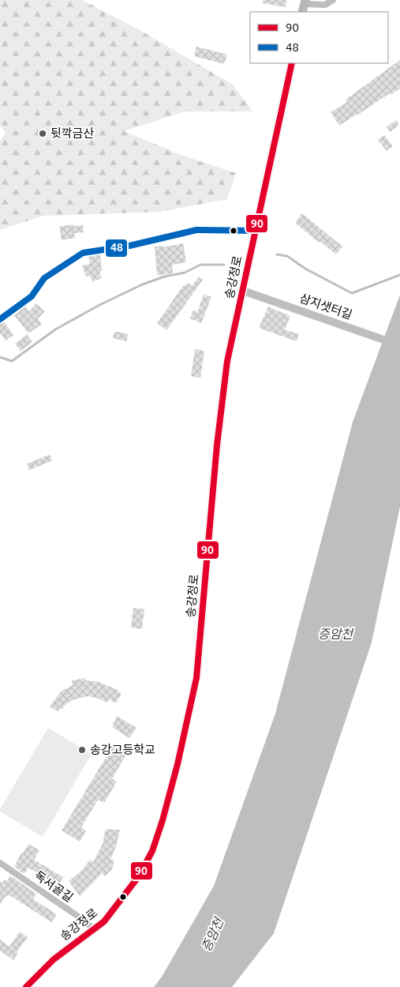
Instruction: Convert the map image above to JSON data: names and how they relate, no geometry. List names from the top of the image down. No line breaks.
{"streets":{"main road":["송강정로"],"street":["삼지샛터길","독서골길"]},"crossings":[["송강정로","삼지샛터길"],["송강정로","독서골길"]],"water":["증암천"],"places":["뒷깍금산","송강고등학교"],"lines":["transit line 90","transit line 48"],"legend":["90","48"]}
